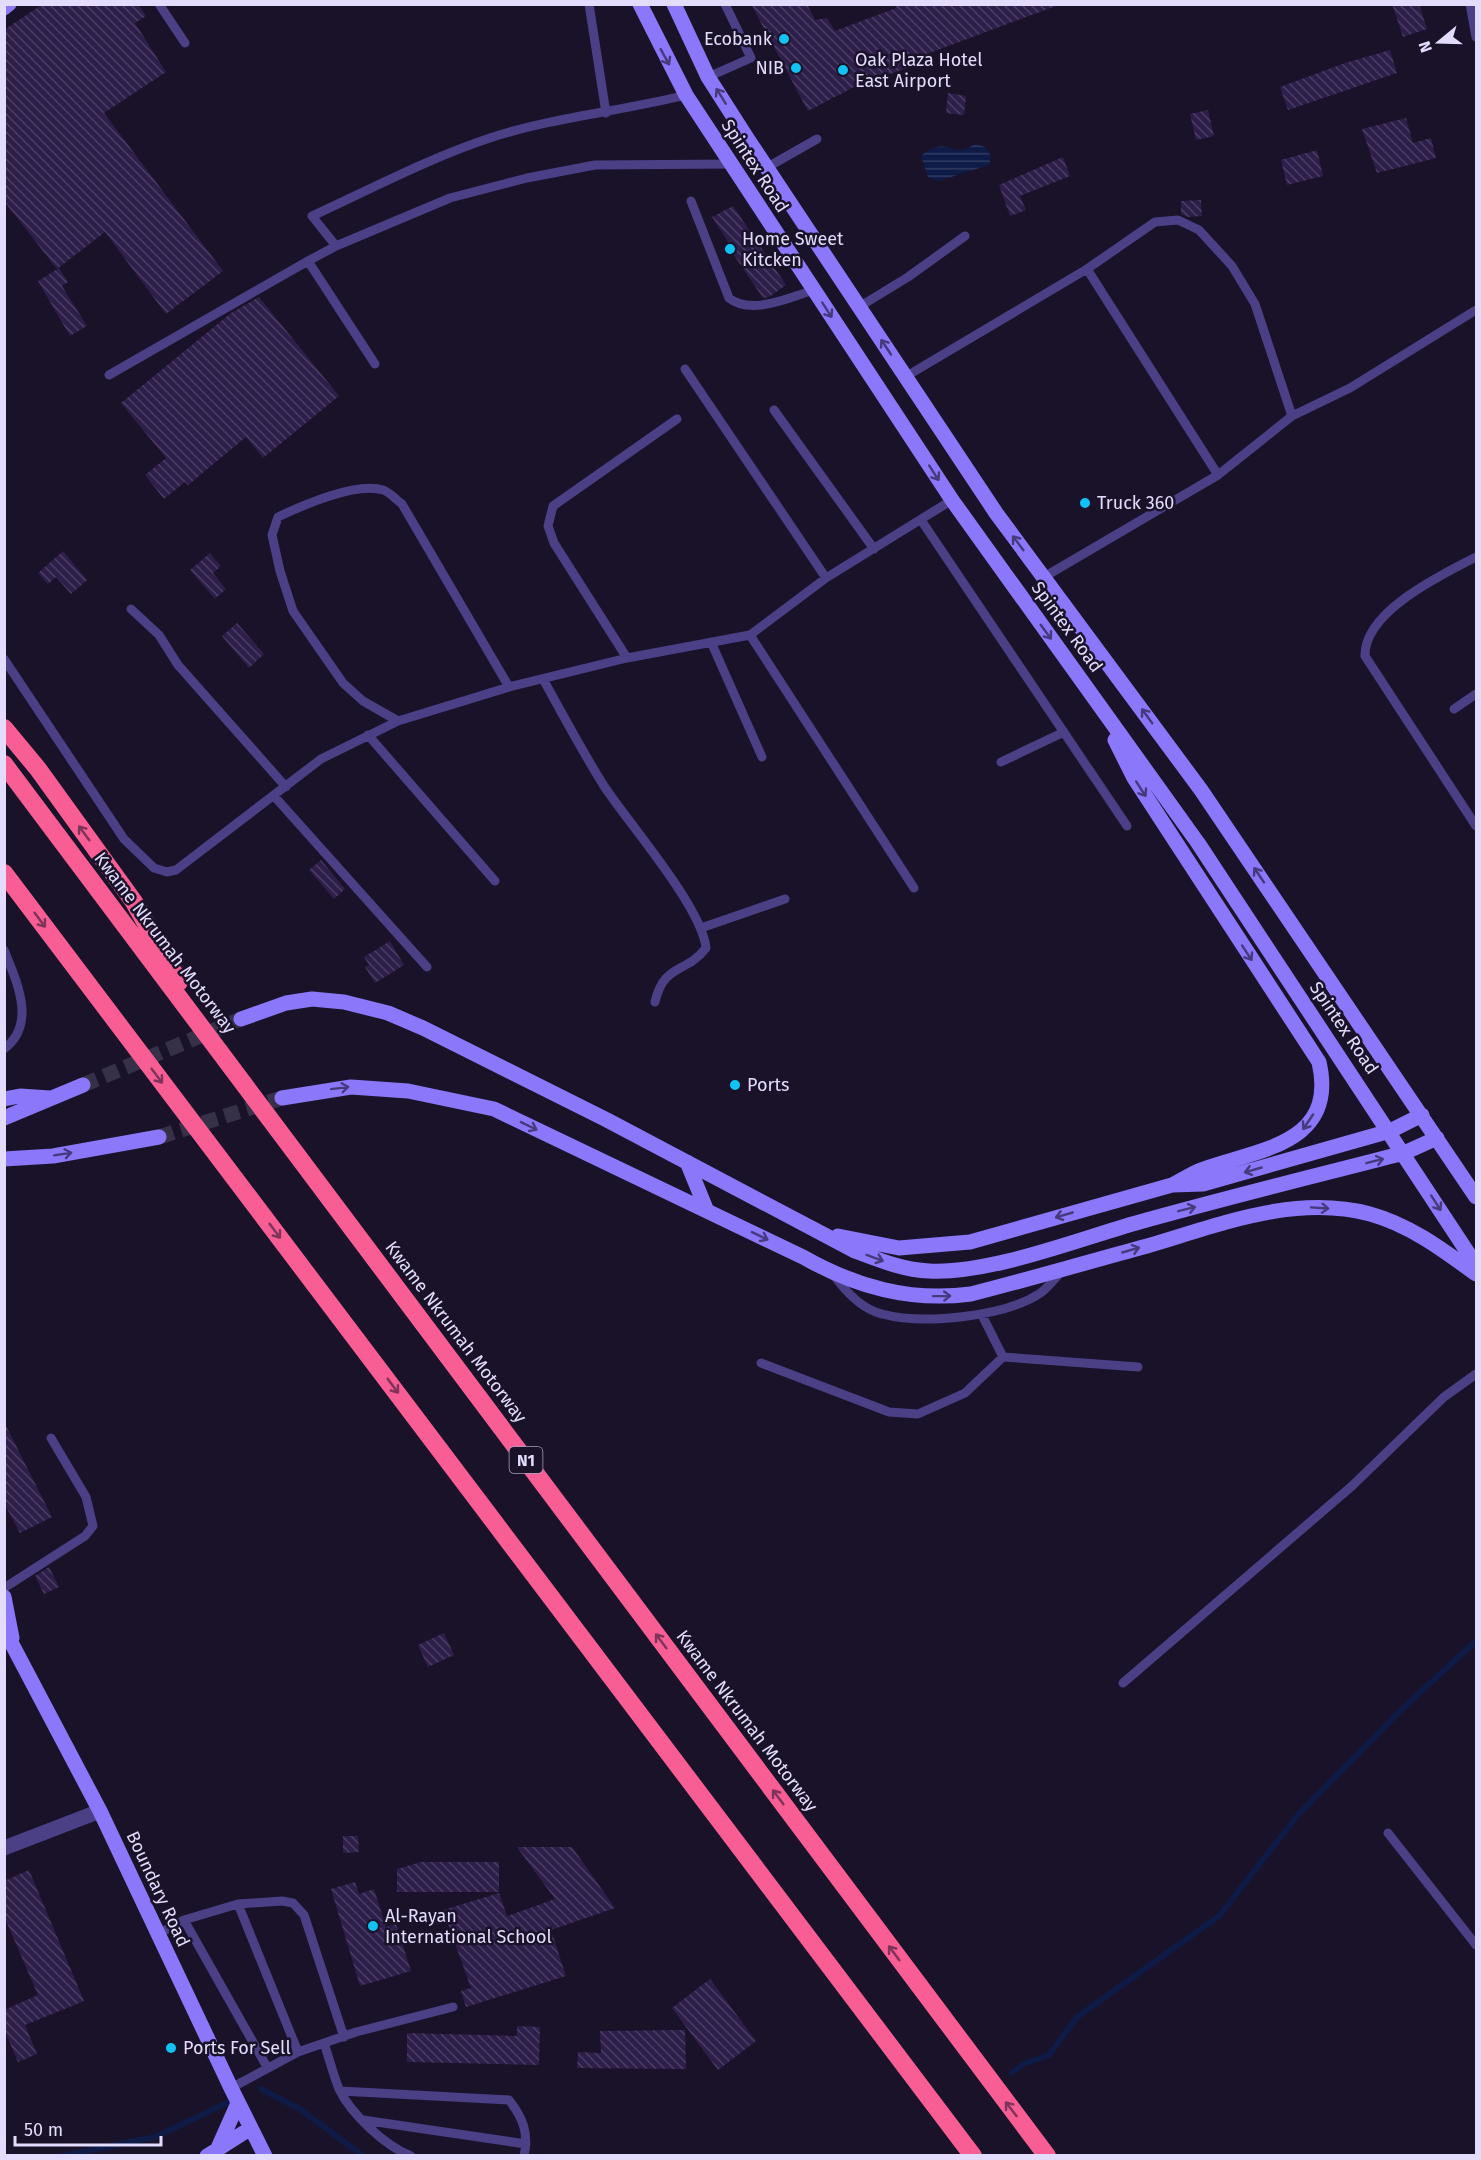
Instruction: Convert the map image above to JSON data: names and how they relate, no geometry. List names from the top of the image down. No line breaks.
{"streets":{"highway":["Kwame Nkrumah Motorway","N1"],"main road":["Spintex Road","Boundary Road"]},"places":["Ecobank","NIB","Oak Plaza Hotel East Airport","Home Sweet Kitcken","Truck 360","Ports","Al-Rayan International School","Ports For Sell"],"scale_bar":"50 m","north":"left"}
